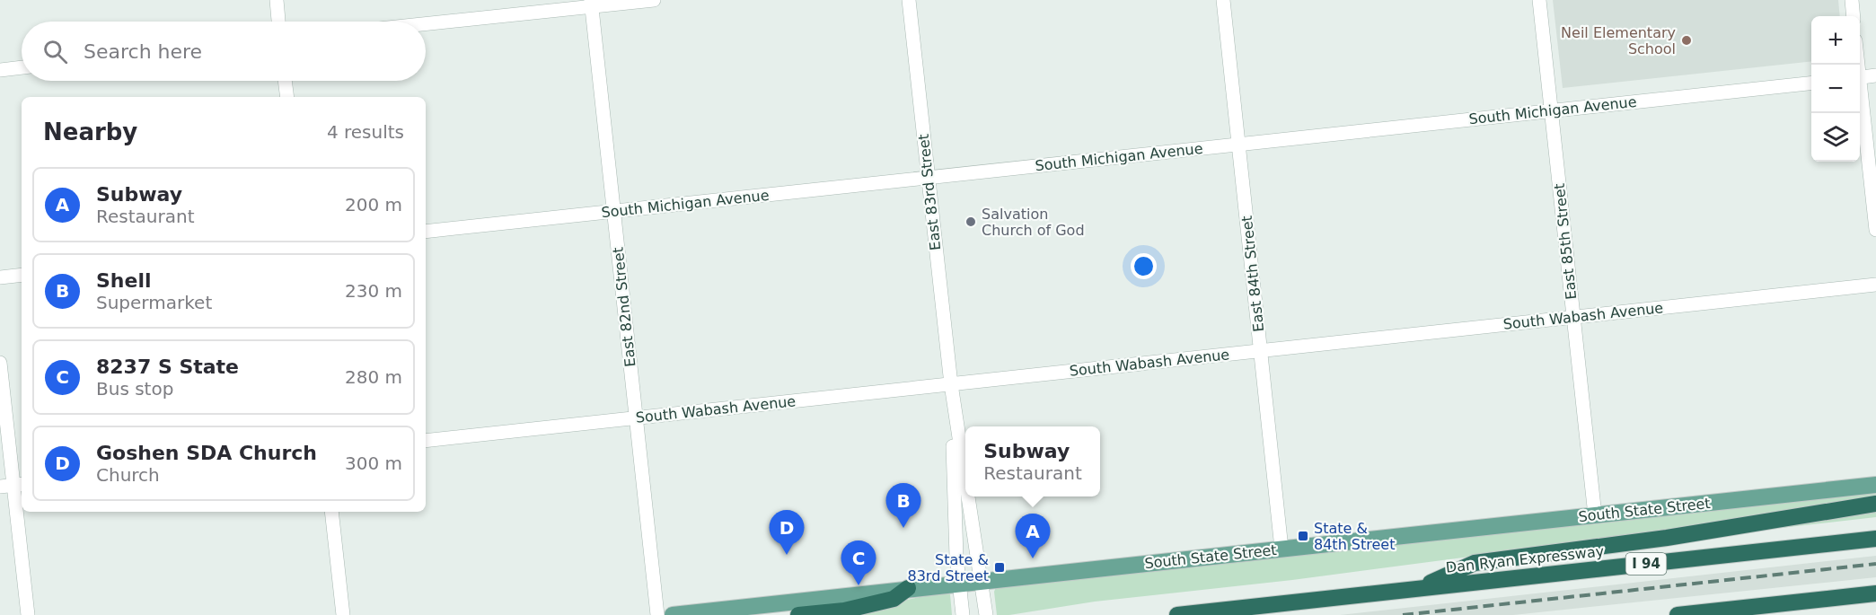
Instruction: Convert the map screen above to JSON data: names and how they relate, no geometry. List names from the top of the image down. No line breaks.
{"streets":{"highway":["Dan Ryan Expressway","I 94"],"main road":["South State Street"],"street":["South Michigan Avenue","East 83rd Street","East 85th Street","East 84th Street","East 82nd Street","South Wabash Avenue"]},"crossings":[["South Michigan Avenue","East 83rd Street"],["South Michigan Avenue","East 85th Street"],["South Michigan Avenue","East 84th Street"],["South Michigan Avenue","East 82nd Street"],["East 83rd Street","South Wabash Avenue"],["East 83rd Street","South State Street"],["East 85th Street","South Wabash Avenue"],["East 85th Street","South State Street"],["East 84th Street","South Wabash Avenue"],["East 84th Street","South State Street"],["East 82nd Street","South Wabash Avenue"]],"places":{"other":["Neil Elementary School","Salvation Church of God"],"transit":["State & 84th Street","State & 83rd Street"]},"page":{"map_buttons":["+","−"],"search":"Search here","heading":["Nearby","4 results"],"list":[{"mark":"A","name":"Subway","note":"Restaurant","value":"200 m"},{"mark":"B","name":"Shell","note":"Supermarket","value":"230 m"},{"mark":"C","name":"8237 S State","note":"Bus stop","value":"280 m"},{"mark":"D","name":"Goshen SDA Church","note":"Church","value":"300 m"}],"popup":["Subway","Restaurant"],"pins":["B","D","A","C"]}}
